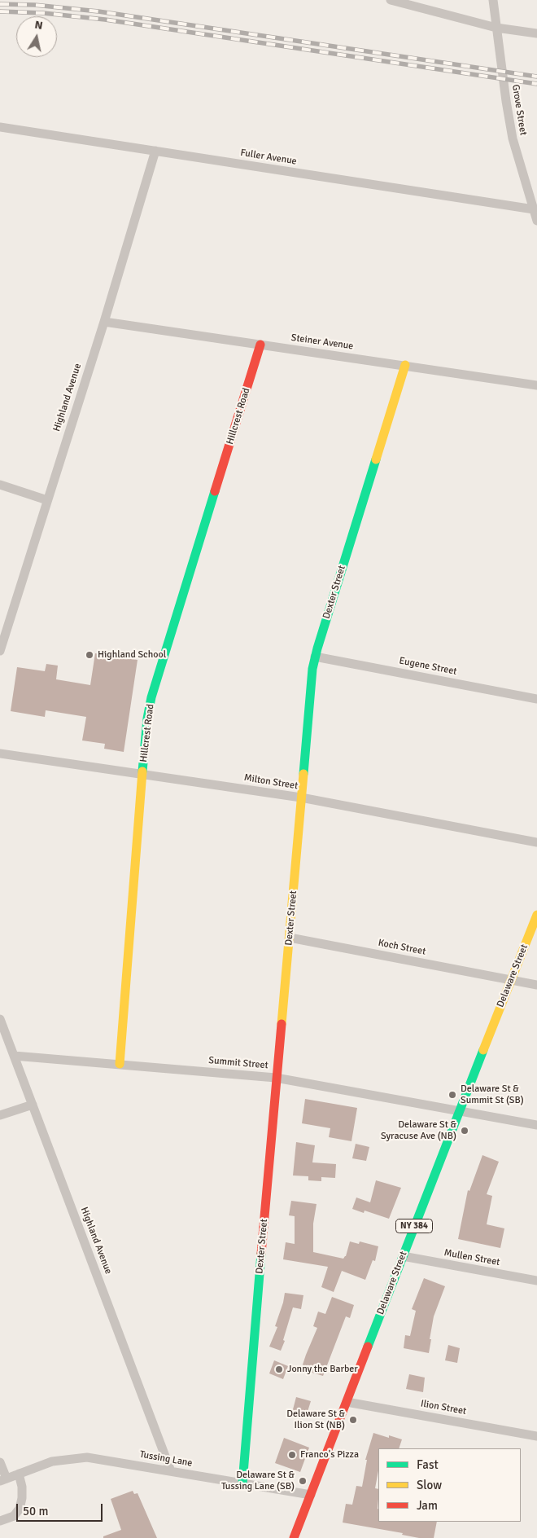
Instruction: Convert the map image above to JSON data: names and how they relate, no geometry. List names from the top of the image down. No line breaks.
{"streets":{"street":["Grove Street","Fuller Avenue","Steiner Avenue","Highland Avenue","Hillcrest Road","Dexter Street","Eugene Street","Milton Street","Koch Street","Delaware Street","Summit Street","NY 384","Mullen Street","Ilion Street","Tussing Lane"]},"crossings":[["Grove Street","Fuller Avenue"],["Fuller Avenue","Highland Avenue"],["Steiner Avenue","Highland Avenue"],["Steiner Avenue","Hillcrest Road"],["Steiner Avenue","Dexter Street"],["Highland Avenue","Summit Street"],["Highland Avenue","Tussing Lane"],["Hillcrest Road","Milton Street"],["Hillcrest Road","Summit Street"],["Dexter Street","Eugene Street"],["Dexter Street","Milton Street"],["Dexter Street","Koch Street"],["Dexter Street","Summit Street"],["Dexter Street","Tussing Lane"],["Koch Street","Delaware Street"],["Delaware Street","Summit Street"],["Delaware Street","Mullen Street"],["Delaware Street","Ilion Street"],["Delaware Street","Tussing Lane"]],"places":["Highland School","Delaware St & Summit St (SB)","Delaware St & Syracuse Ave (NB)","Jonny the Barber","Delaware St & Ilion St (NB)","Franco's Pizza","Delaware St & Tussing Lane (SB)"],"legend":["Fast","Slow","Jam"],"scale_bar":"50 m","north":"top"}
